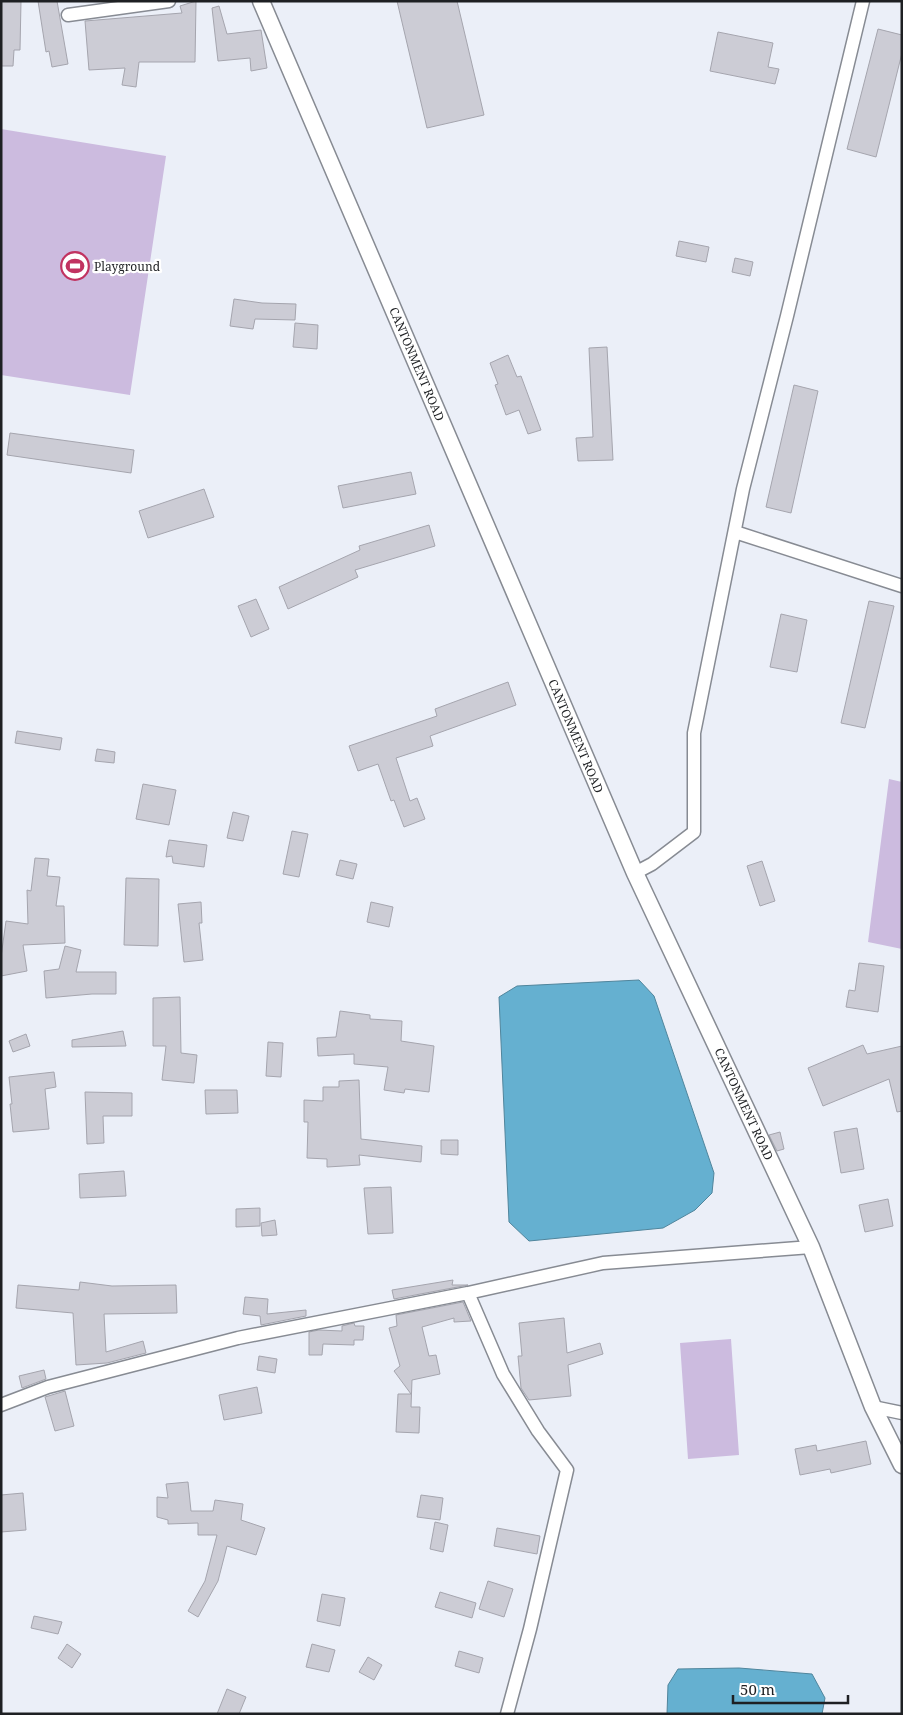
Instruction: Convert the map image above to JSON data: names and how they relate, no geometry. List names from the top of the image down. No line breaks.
{"streets":{"street":["CANTONMENT ROAD"]},"places":{"sports":["Playground"]},"scale_bar":"50 m"}
